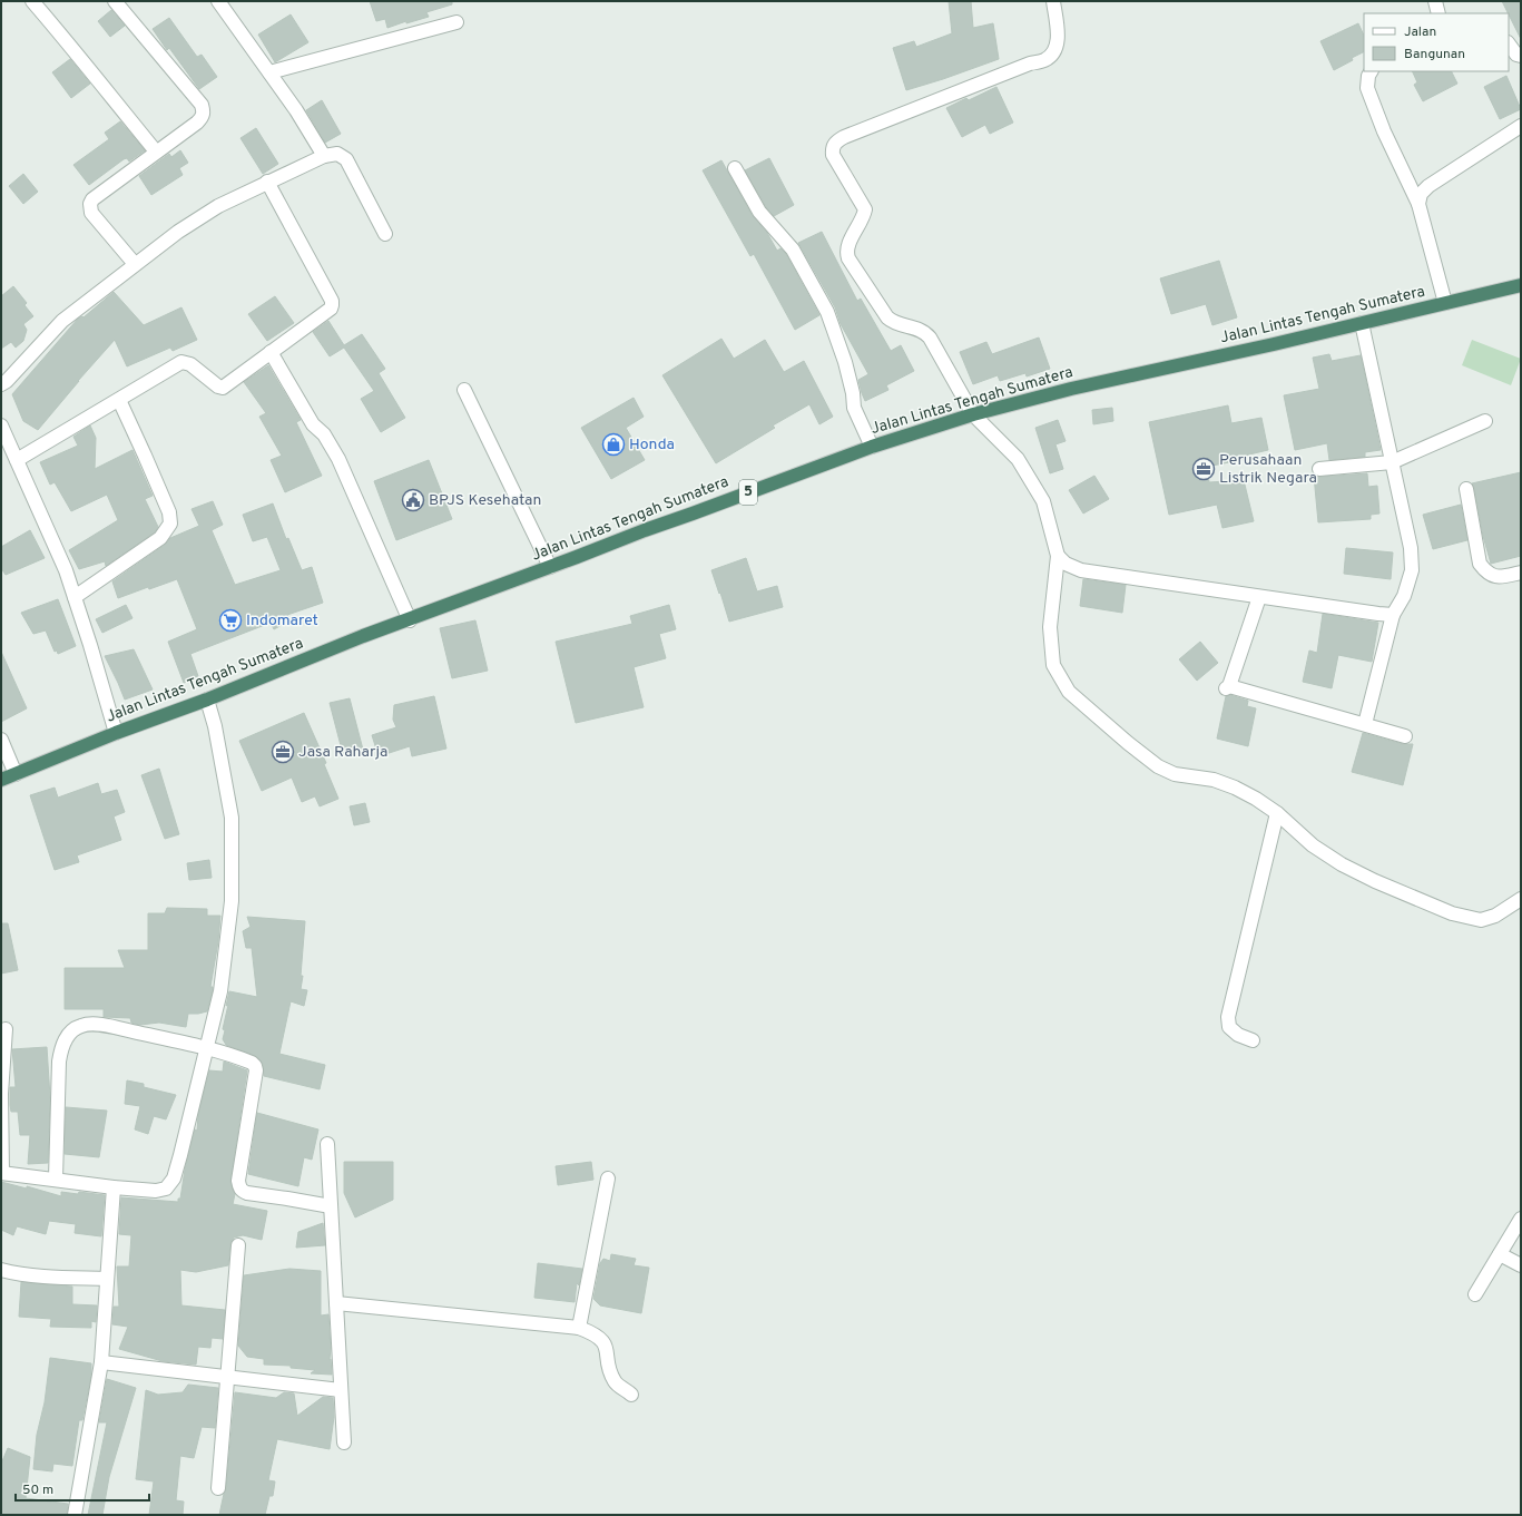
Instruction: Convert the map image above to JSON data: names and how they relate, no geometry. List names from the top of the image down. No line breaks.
{"streets":{"highway":["Jalan Lintas Tengah Sumatera","5"]},"places":{"shop":["Honda"],"office":["Perusahaan Listrik Negara","Jasa Raharja"],"public building":["BPJS Kesehatan"],"supermarket":["Indomaret"]},"legend":["Jalan","Bangunan"],"scale_bar":"50 m"}
